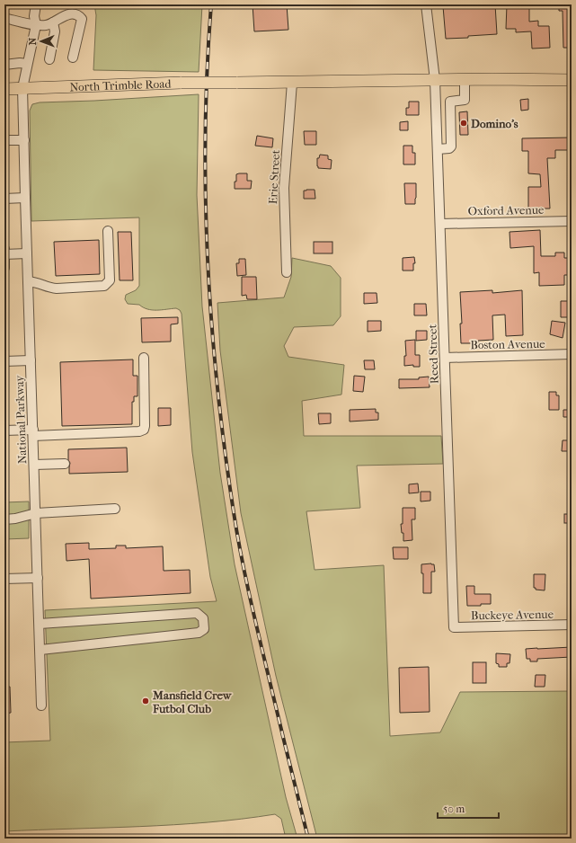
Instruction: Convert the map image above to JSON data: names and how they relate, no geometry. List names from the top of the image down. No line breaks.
{"streets":{"main road":["North Trimble Road"],"street":["Erie Street","Oxford Avenue","Boston Avenue","Reed Street","National Parkway","Buckeye Avenue"]},"crossings":[["North Trimble Road","Erie Street"],["North Trimble Road","Reed Street"],["North Trimble Road","National Parkway"],["Oxford Avenue","Reed Street"],["Boston Avenue","Reed Street"],["Reed Street","Buckeye Avenue"]],"places":["Domino's","Mansfield Crew Futbol Club"],"scale_bar":"50 m","north":"left"}
